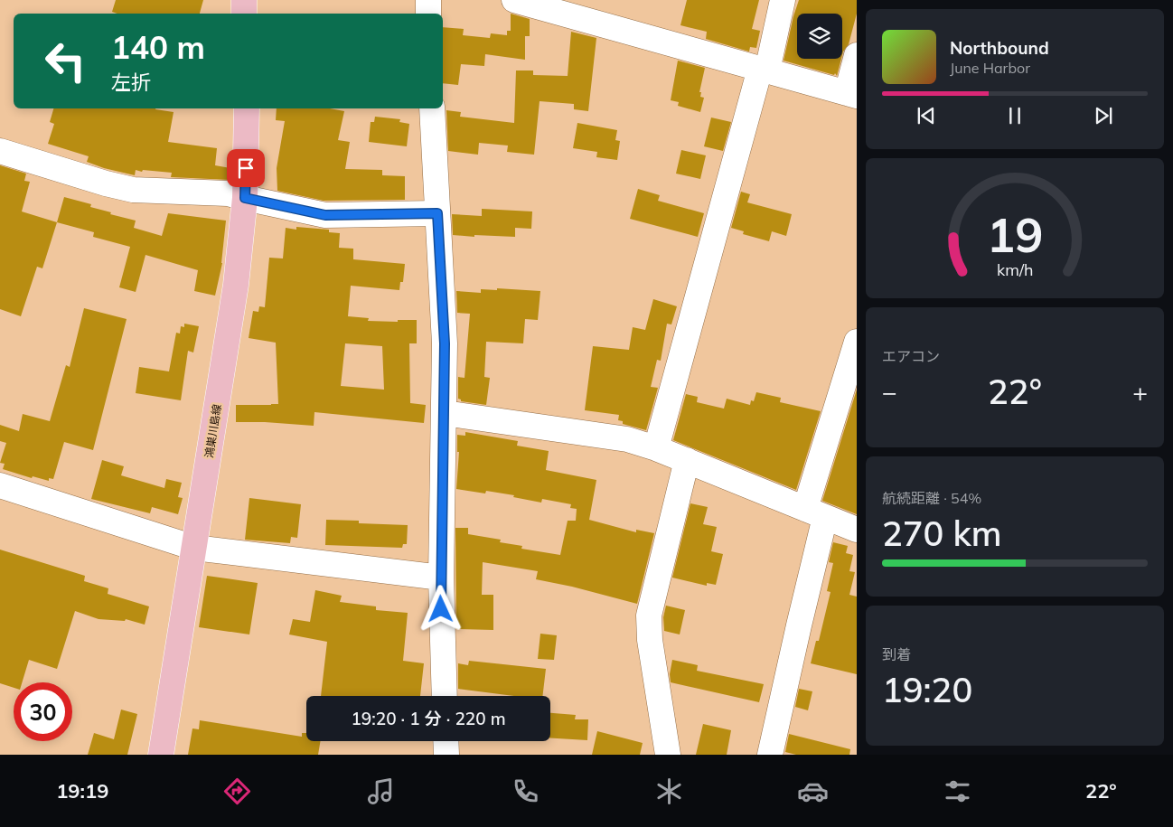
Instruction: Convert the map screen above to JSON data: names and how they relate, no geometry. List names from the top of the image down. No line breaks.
{"streets":{"main road":["鴻巣川島線"]},"page":{"turn":["140 m","左折"],"song":["Northbound","June Harbor"],"tile":["エアコン",["航続距離 · 54%","270 km"],["到着","19:20"]],"heat":["−","22°","+"],"limit":"30","trip":"19:20 · 1 分 · 220 m","tabs":["19:19","22°"],"gauge":["19","km/h"]}}
